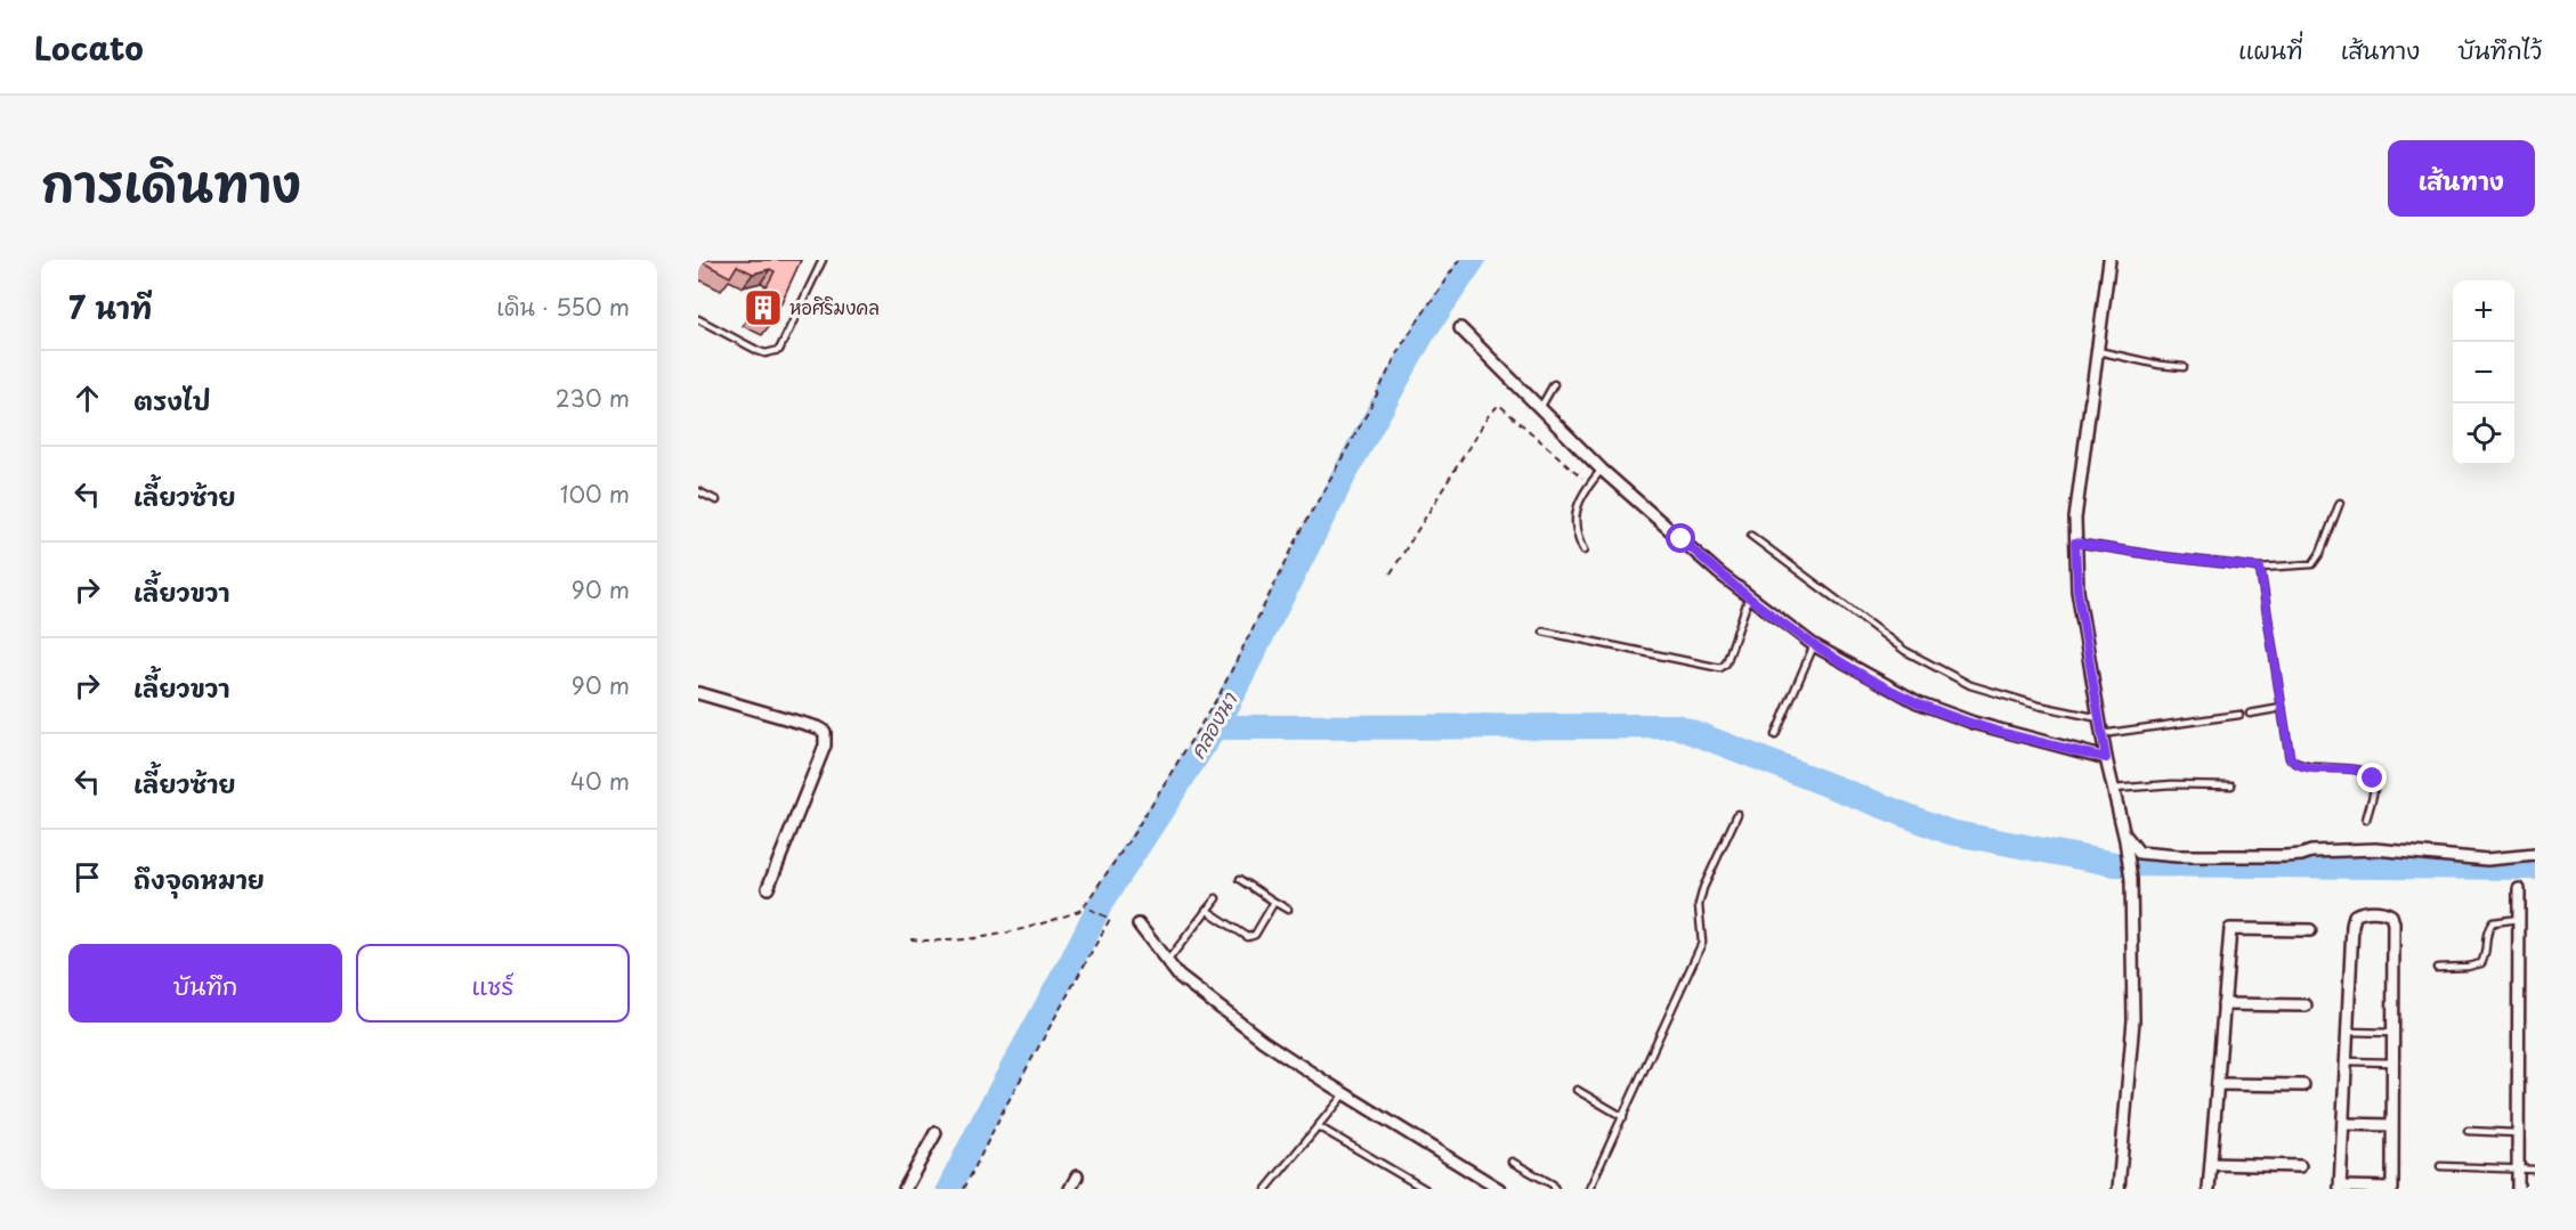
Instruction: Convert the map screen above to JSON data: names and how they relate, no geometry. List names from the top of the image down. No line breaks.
{"water":["คลองนา"],"places":{"building":["หอศิริมงคล"]},"page":{"header":"Locato","nav":["แผนที่","เส้นทาง","บันทึกไว้"],"title":"การเดินทาง","buttons":["เส้นทาง",["บันทึก","แชร์"]],"heading":["7 นาที","เดิน · 550 m"],"map_buttons":["+","−"],"list":[["ตรงไป","230 m"],["เลี้ยวซ้าย","100 m"],["เลี้ยวขวา","90 m"],["เลี้ยวขวา","90 m"],["เลี้ยวซ้าย","40 m"],"ถึงจุดหมาย"]}}
